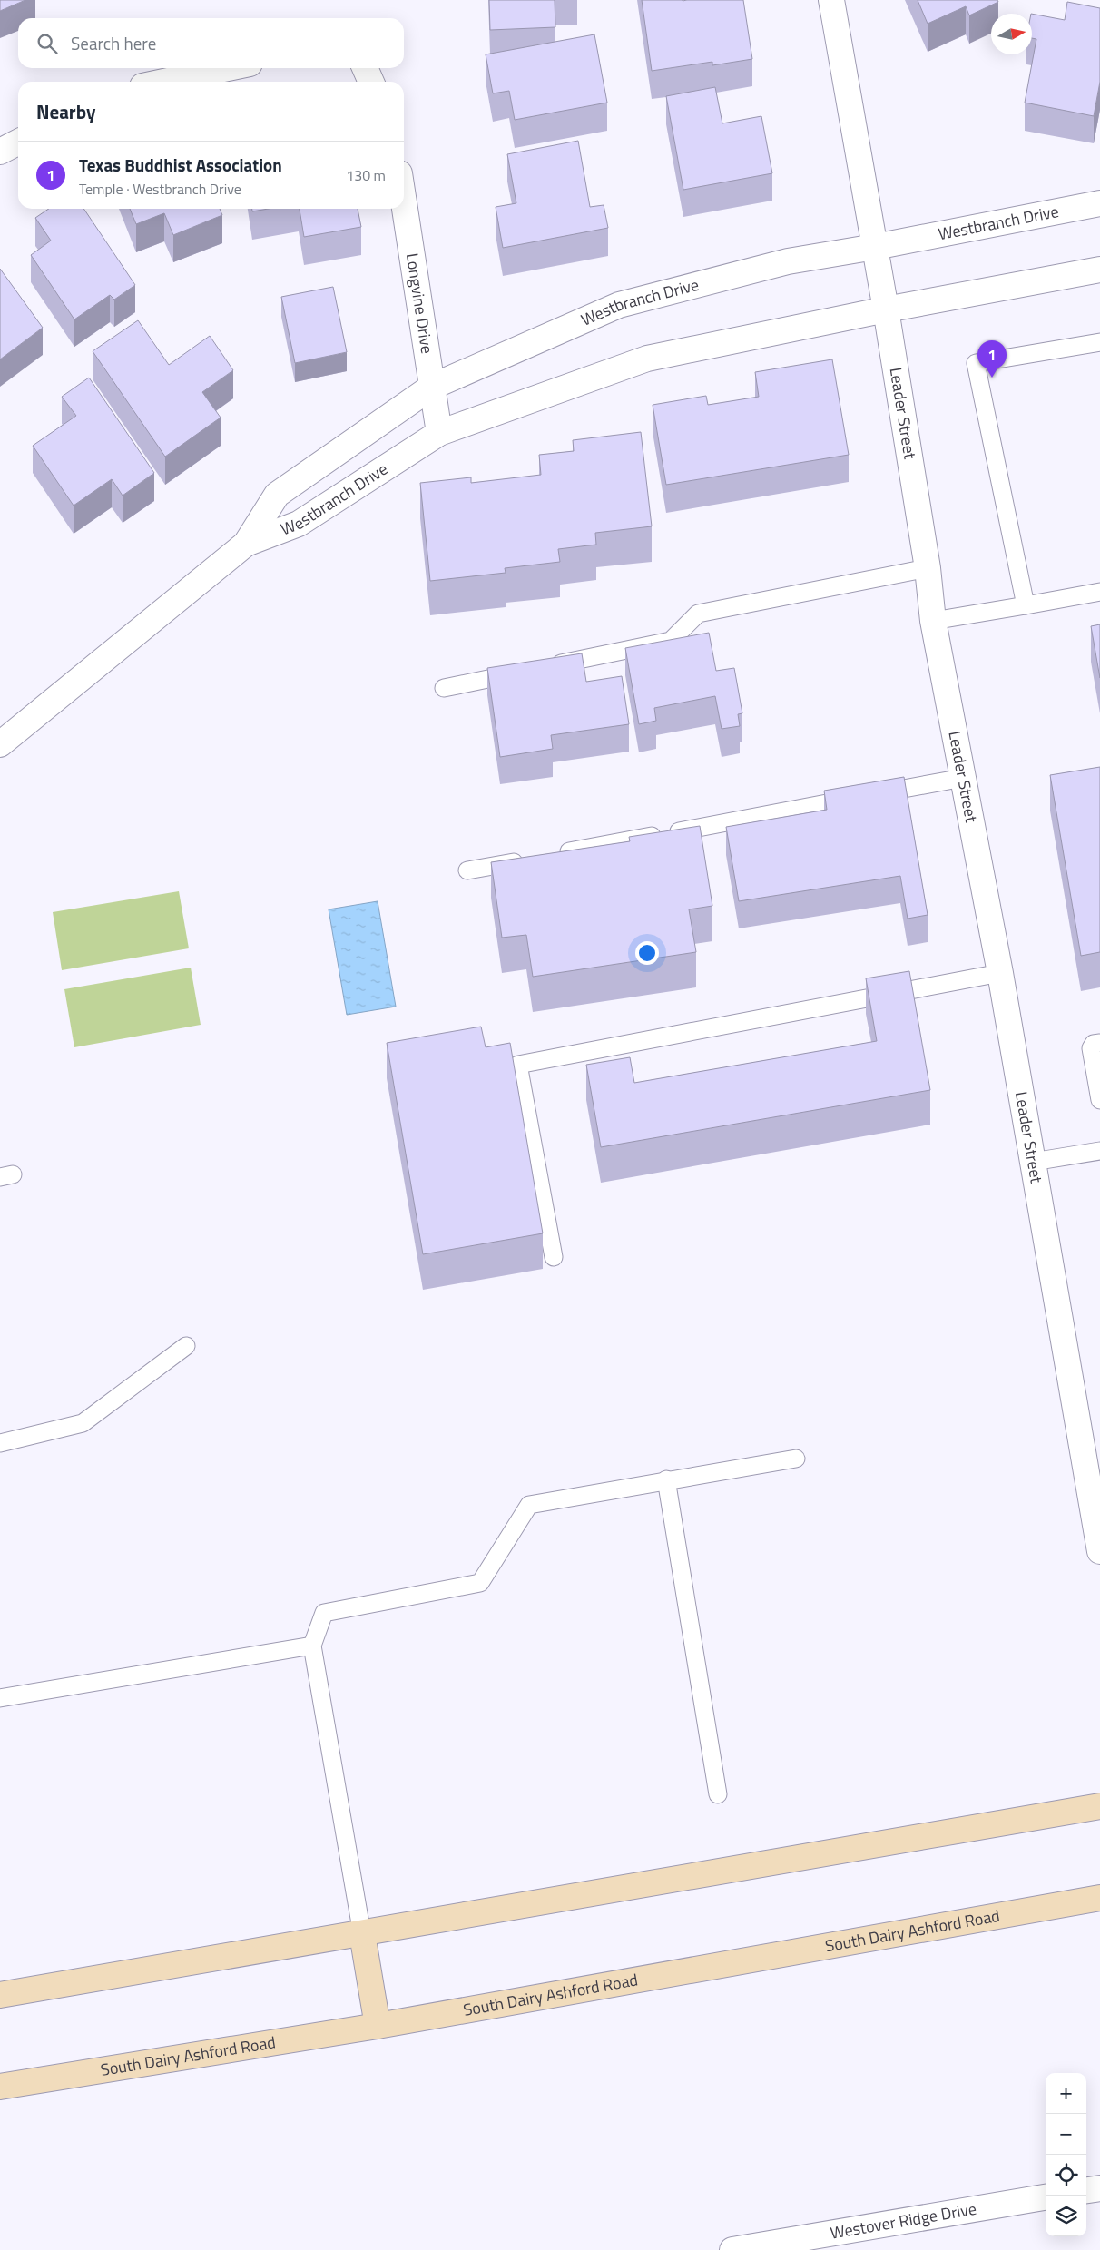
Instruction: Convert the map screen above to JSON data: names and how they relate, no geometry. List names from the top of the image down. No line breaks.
{"streets":{"main road":["South Dairy Ashford Road"],"street":["Westbranch Drive","Longvine Drive","Leader Street","Westover Ridge Drive"]},"crossings":[["Westbranch Drive","Longvine Drive"],["Westbranch Drive","Leader Street"]],"north":"right","page":{"search":"Search here","heading":"Nearby","list":[{"mark":"1","name":"Texas Buddhist Association","note":"Temple · Westbranch Drive","value":"130 m"}],"pins":"1","map_buttons":["+","−"]}}
